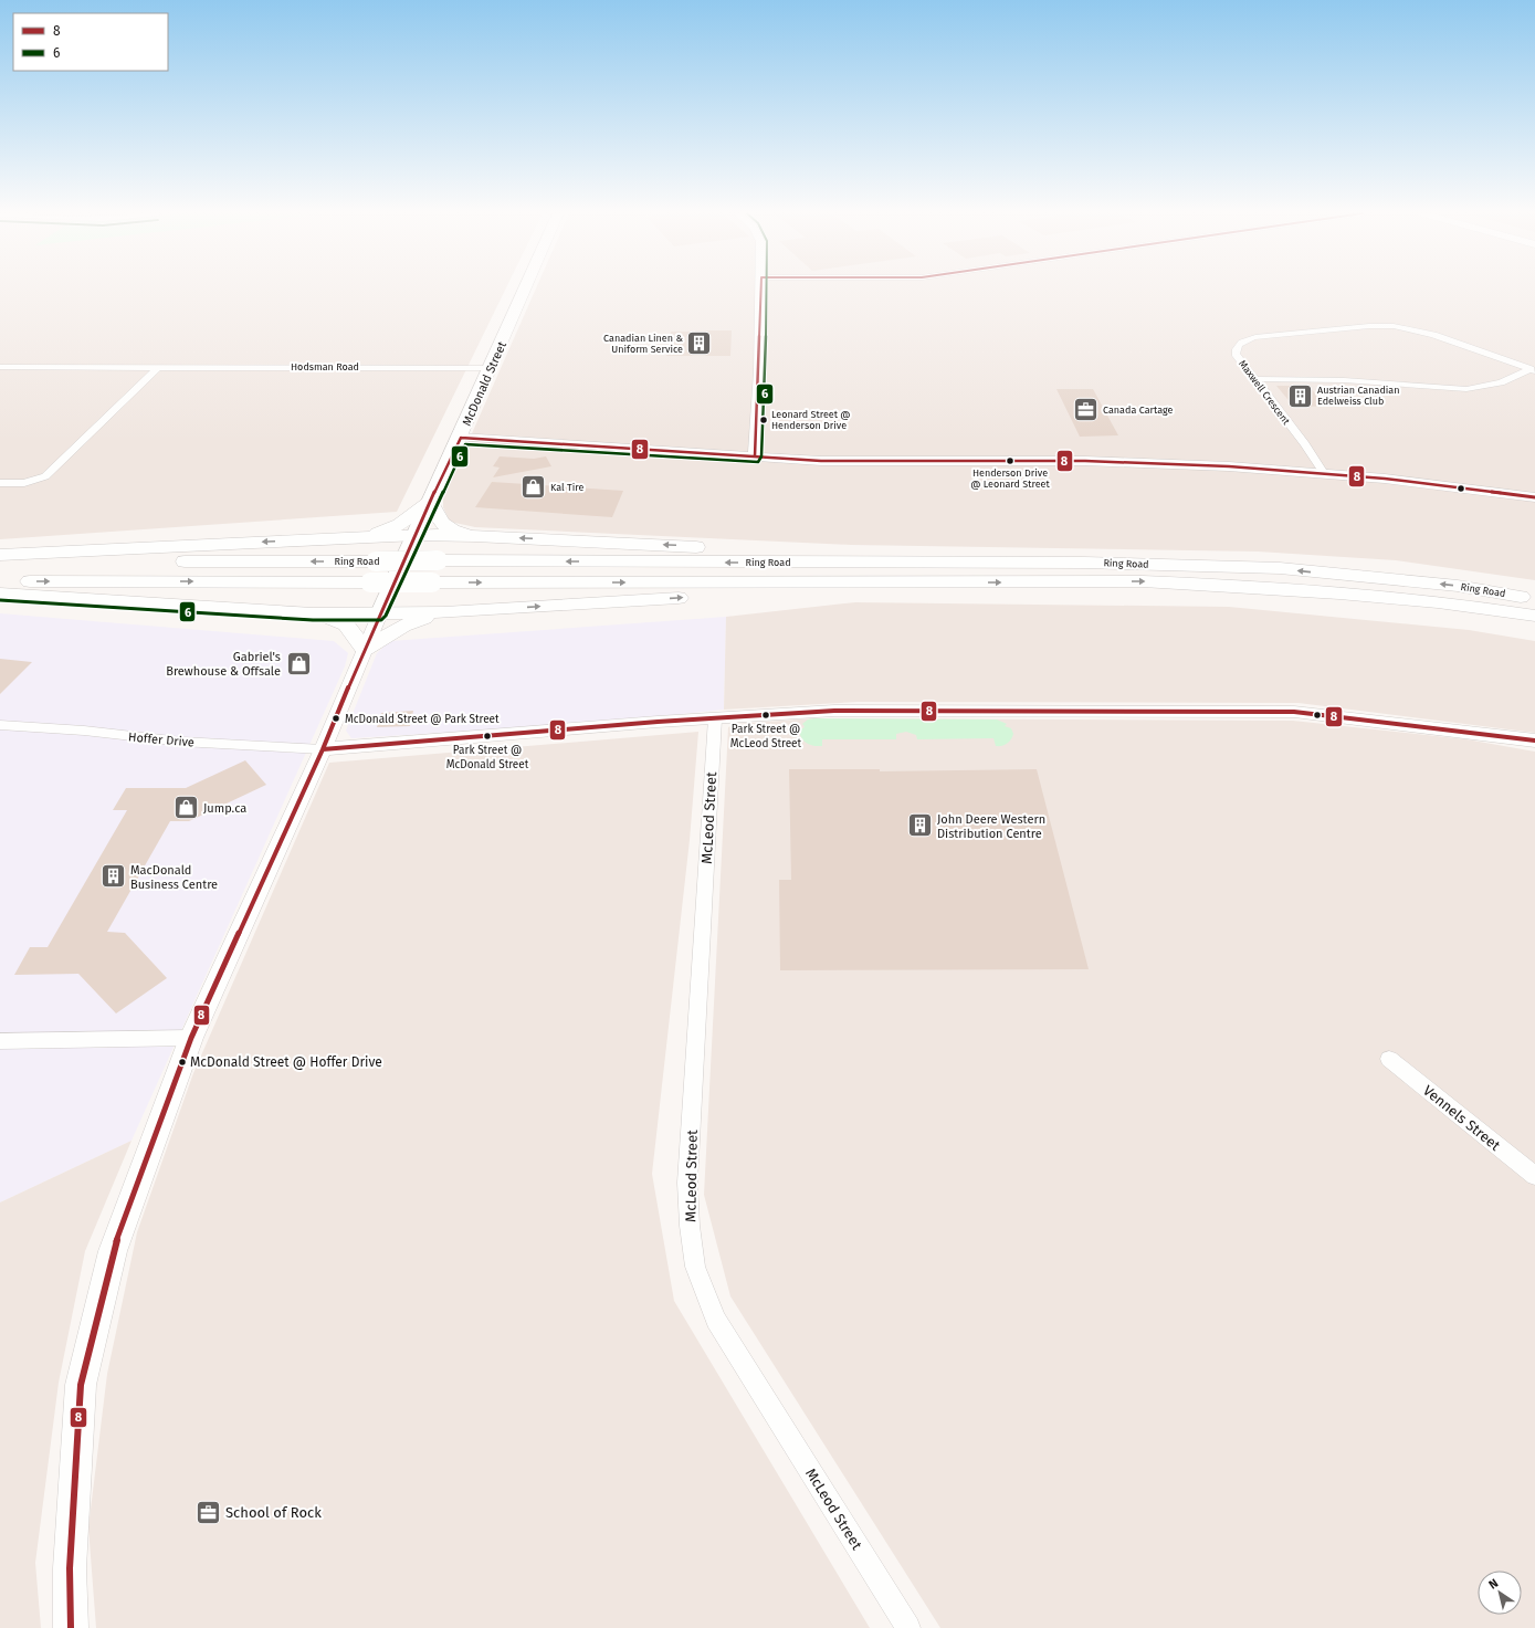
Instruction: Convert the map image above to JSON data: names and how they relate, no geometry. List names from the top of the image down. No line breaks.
{"streets":{"highway":["Ring Road"],"main road":["McDonald Street"],"street":["Hodsman Road","Maxwell Crescent","Hoffer Drive","McLeod Street","Vennels Street"]},"crossings":[["Hodsman Road","McDonald Street"],["McDonald Street","Hoffer Drive"]],"places":{"building":["Canadian Linen & Uniform Service","Austrian Canadian Edelweiss Club","John Deere Western Distribution Centre","MacDonald Business Centre"],"office":["Canada Cartage","School of Rock"],"other":["Leonard Street @ Henderson Drive","Henderson Drive @ Leonard Street","Park Street @ McLeod Street","McDonald Street @ Park Street","Park Street @ McDonald Street","McDonald Street @ Hoffer Drive"],"shop":["Kal Tire","Gabriel's Brewhouse & Offsale","Jump.ca"]},"lines":["transit line 8","transit line 6"],"legend":["8","6"],"north":"top left"}
